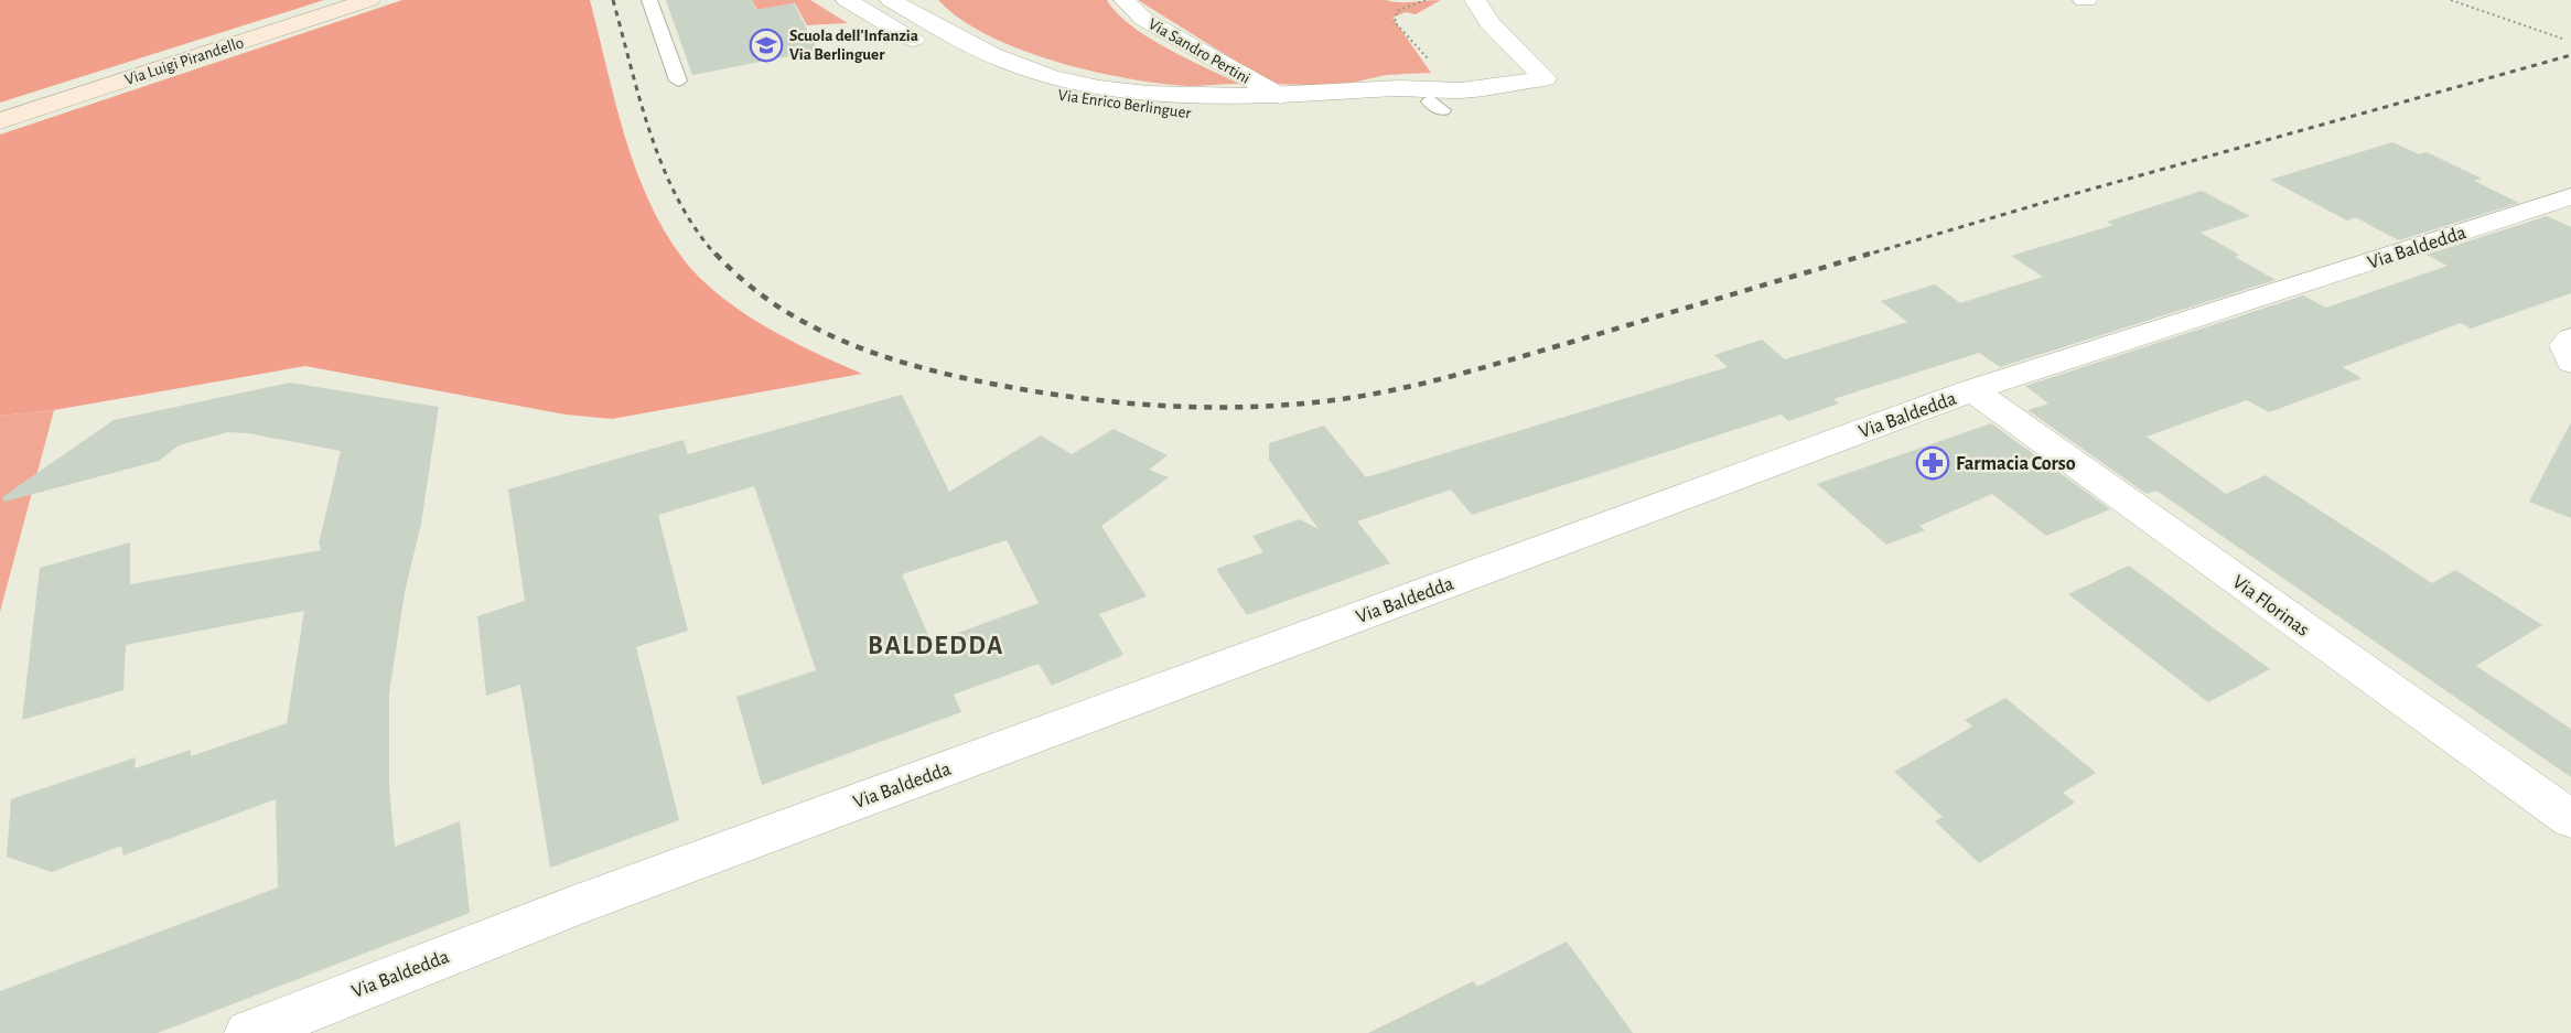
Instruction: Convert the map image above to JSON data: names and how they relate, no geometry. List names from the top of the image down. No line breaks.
{"streets":{"main road":["Via Luigi Pirandello"],"street":["Via Sandro Pertini","Via Enrico Berlinguer","Via Baldedda","Via Florinas"]},"crossings":[["Via Sandro Pertini","Via Enrico Berlinguer"],["Via Baldedda","Via Florinas"]],"districts":["BALDEDDA"],"places":{"school or university":["Scuola dell'Infanzia Via Berlinguer"],"pharmacy":["Farmacia Corso"]}}
